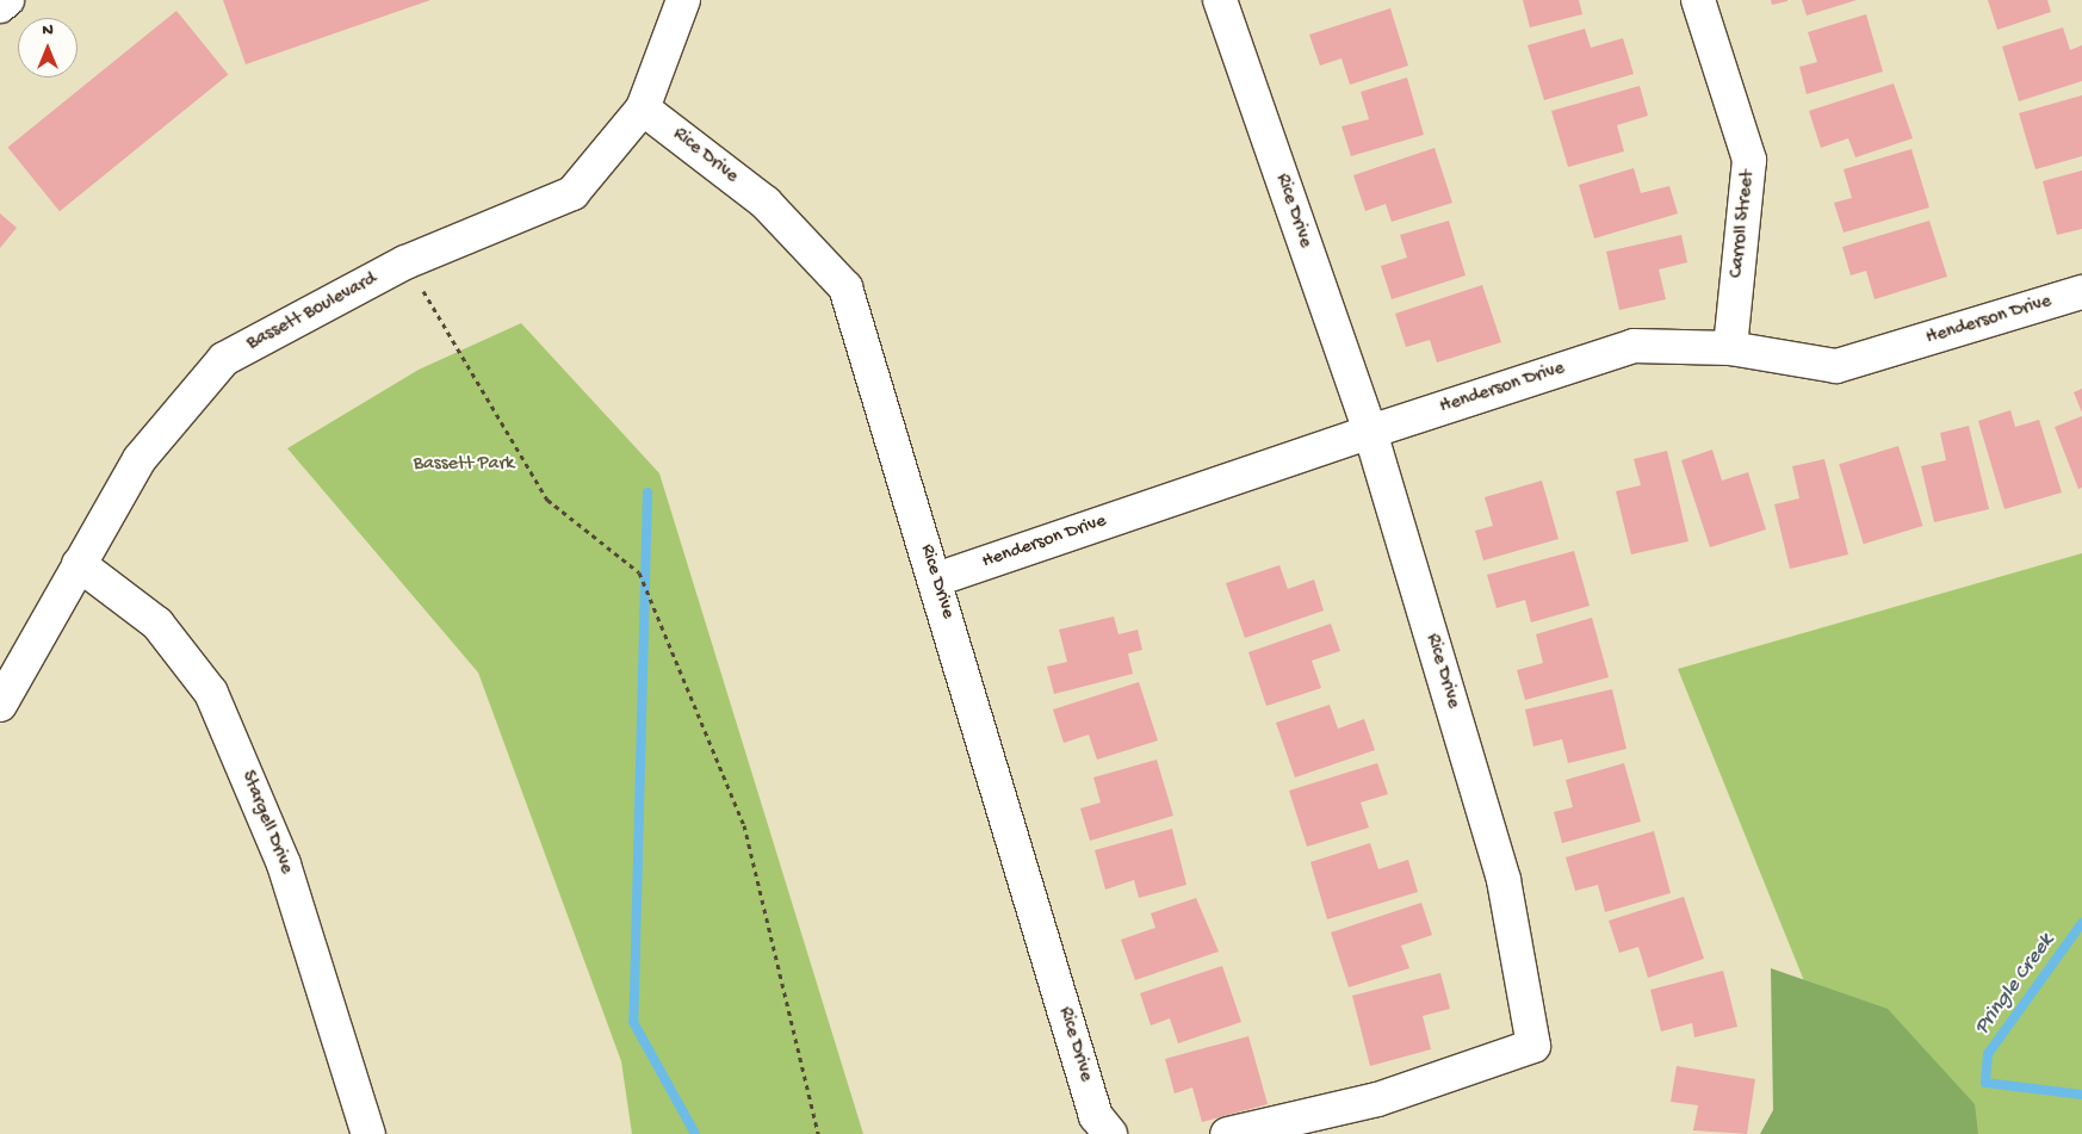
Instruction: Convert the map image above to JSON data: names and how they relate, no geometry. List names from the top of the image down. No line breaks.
{"streets":{"street":["Rice Drive","Carroll Street","Bassett Boulevard","Henderson Drive","Stargell Drive"]},"crossings":[["Rice Drive","Bassett Boulevard"],["Rice Drive","Henderson Drive"],["Carroll Street","Henderson Drive"],["Bassett Boulevard","Stargell Drive"]],"water":["Pringle Creek"],"parks":["Bassett Park"],"north":"top"}
